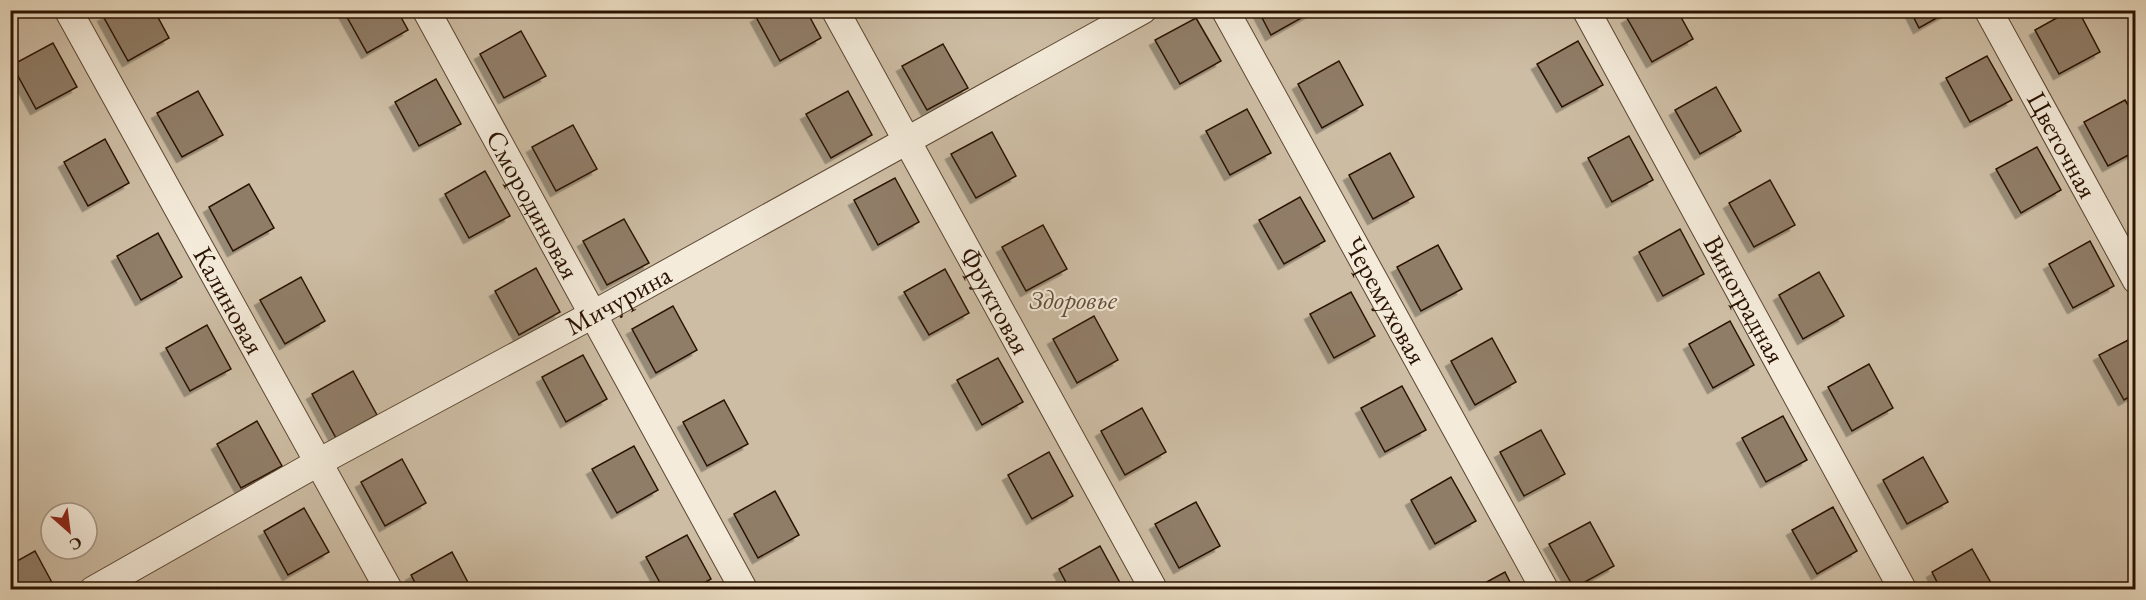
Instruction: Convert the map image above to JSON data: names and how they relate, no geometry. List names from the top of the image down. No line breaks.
{"streets":{"street":["Цветочная","Смородиновая","Калиновая","Мичурина","Фруктовая","Черемуховая","Виноградная"]},"crossings":[["Смородиновая","Мичурина"],["Калиновая","Мичурина"],["Мичурина","Фруктовая"]],"parks":["Здоровье"],"north":"bottom right"}
